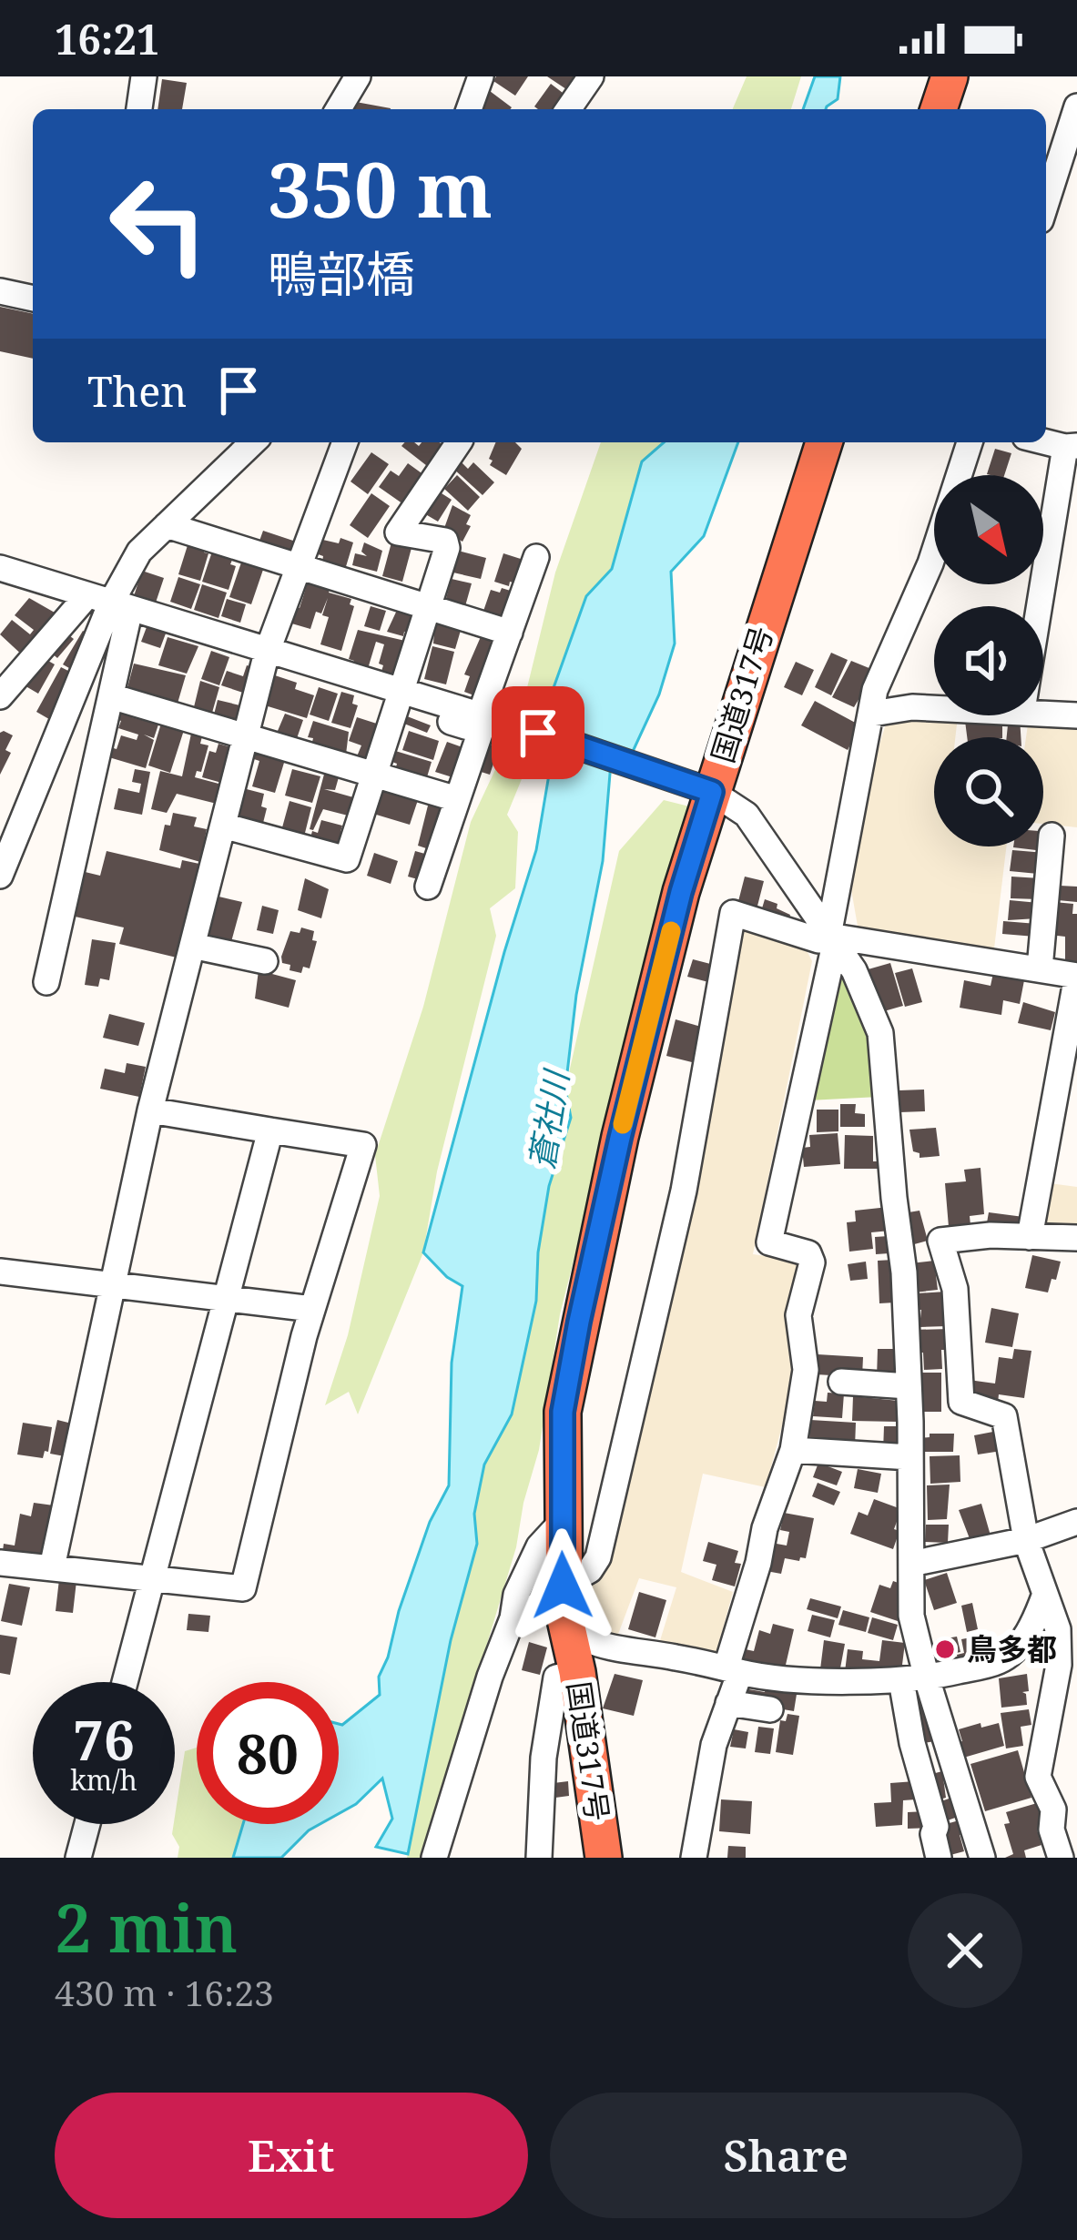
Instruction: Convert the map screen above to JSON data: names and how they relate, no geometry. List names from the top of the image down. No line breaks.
{"streets":{"highway":["国道317号"]},"water":["蒼社川"],"places":["鳥多都"],"north":"bottom right","page":{"status":"16:21","turn":["350 m","鴨部橋"],"then":"Then","speed":"76 km/h","limit":"80","heading":["2 min","430 m · 16:23"],"buttons":["Exit","Share"]}}
